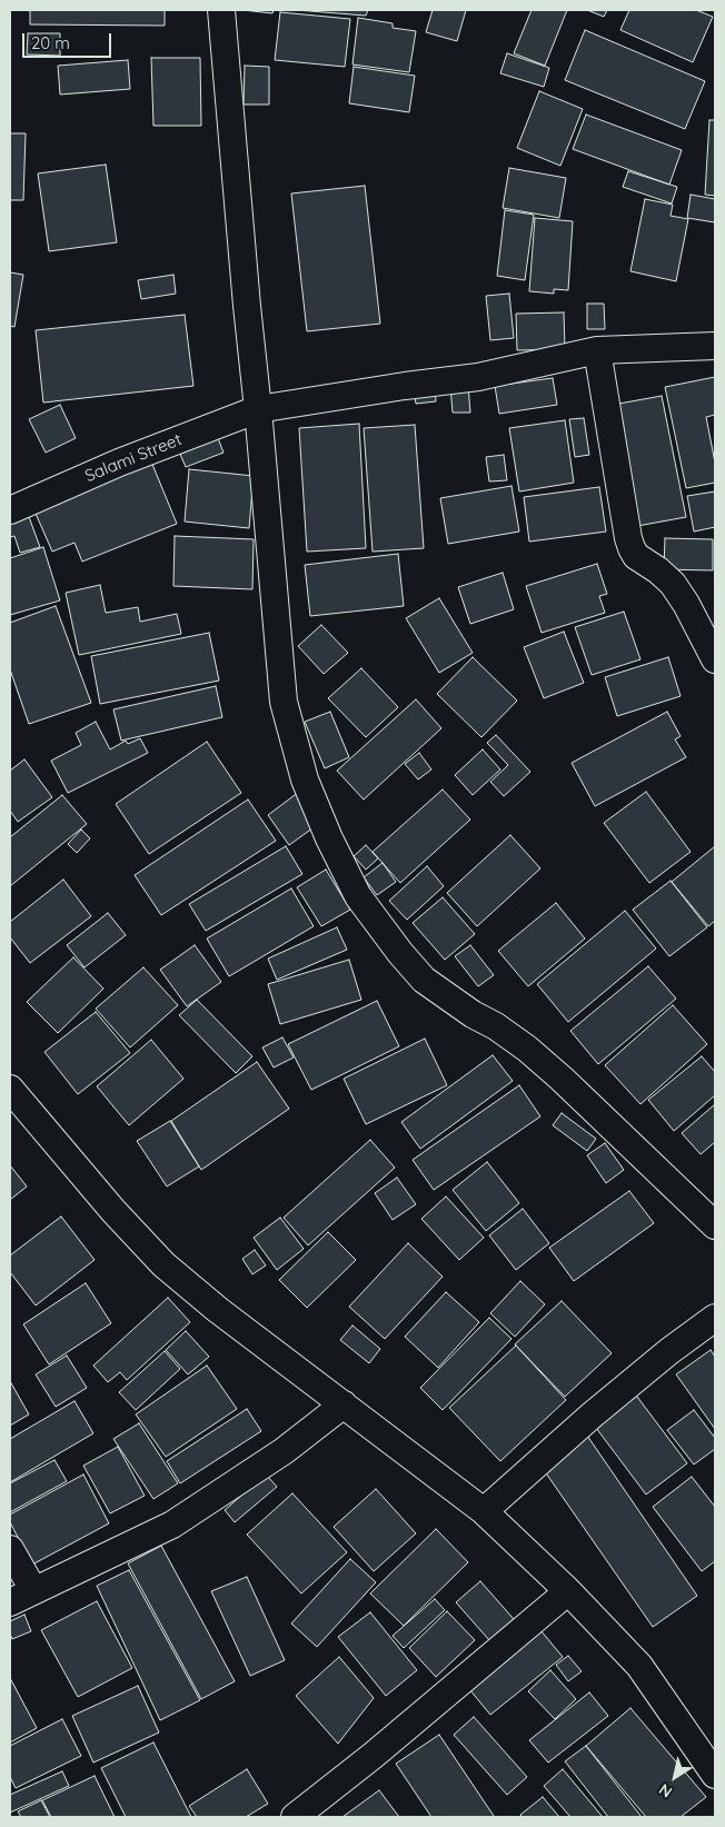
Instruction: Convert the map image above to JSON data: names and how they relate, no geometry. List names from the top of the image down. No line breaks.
{"streets":{"street":["Salami Street"]},"scale_bar":"20 m","north":"bottom left"}
